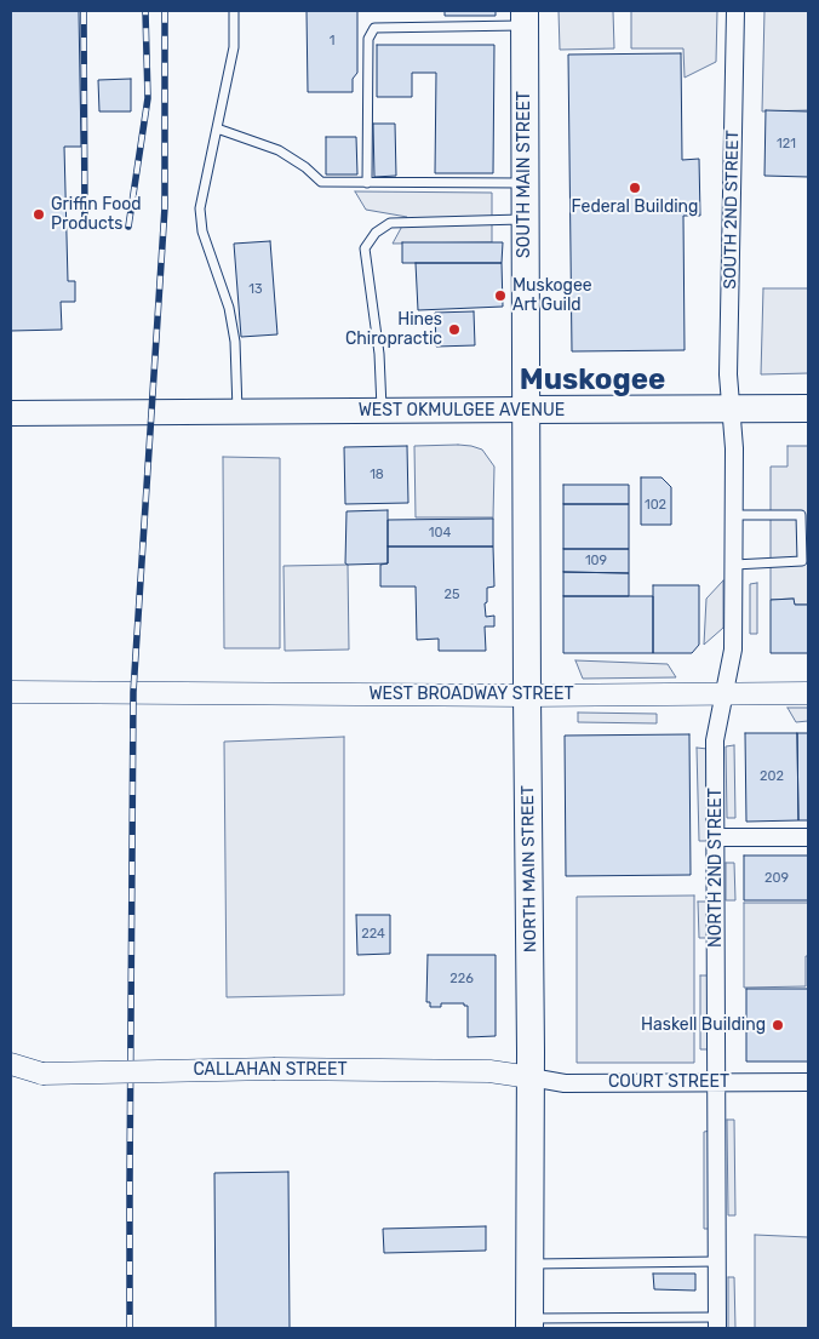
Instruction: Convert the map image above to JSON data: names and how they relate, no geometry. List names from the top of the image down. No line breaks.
{"streets":{"main road":["SOUTH MAIN STREET","WEST OKMULGEE AVENUE","NORTH MAIN STREET"],"street":["SOUTH 2ND STREET","WEST BROADWAY STREET","NORTH 2ND STREET","CALLAHAN STREET","COURT STREET"]},"crossings":[["SOUTH MAIN STREET","WEST OKMULGEE AVENUE"],["SOUTH MAIN STREET","NORTH MAIN STREET"],["SOUTH 2ND STREET","WEST OKMULGEE AVENUE"],["SOUTH 2ND STREET","NORTH 2ND STREET"],["WEST OKMULGEE AVENUE","NORTH 2ND STREET"],["WEST OKMULGEE AVENUE","NORTH MAIN STREET"],["WEST BROADWAY STREET","NORTH 2ND STREET"],["WEST BROADWAY STREET","NORTH MAIN STREET"],["NORTH 2ND STREET","COURT STREET"],["NORTH MAIN STREET","CALLAHAN STREET"],["NORTH MAIN STREET","COURT STREET"],["CALLAHAN STREET","COURT STREET"]],"districts":["Muskogee"],"places":["Federal Building","Griffin Food Products","Muskogee Art Guild","Hines Chiropractic","Haskell Building"],"house_numbers":["1","121","13","18","102","104","109","25","202","209","224","226"]}
